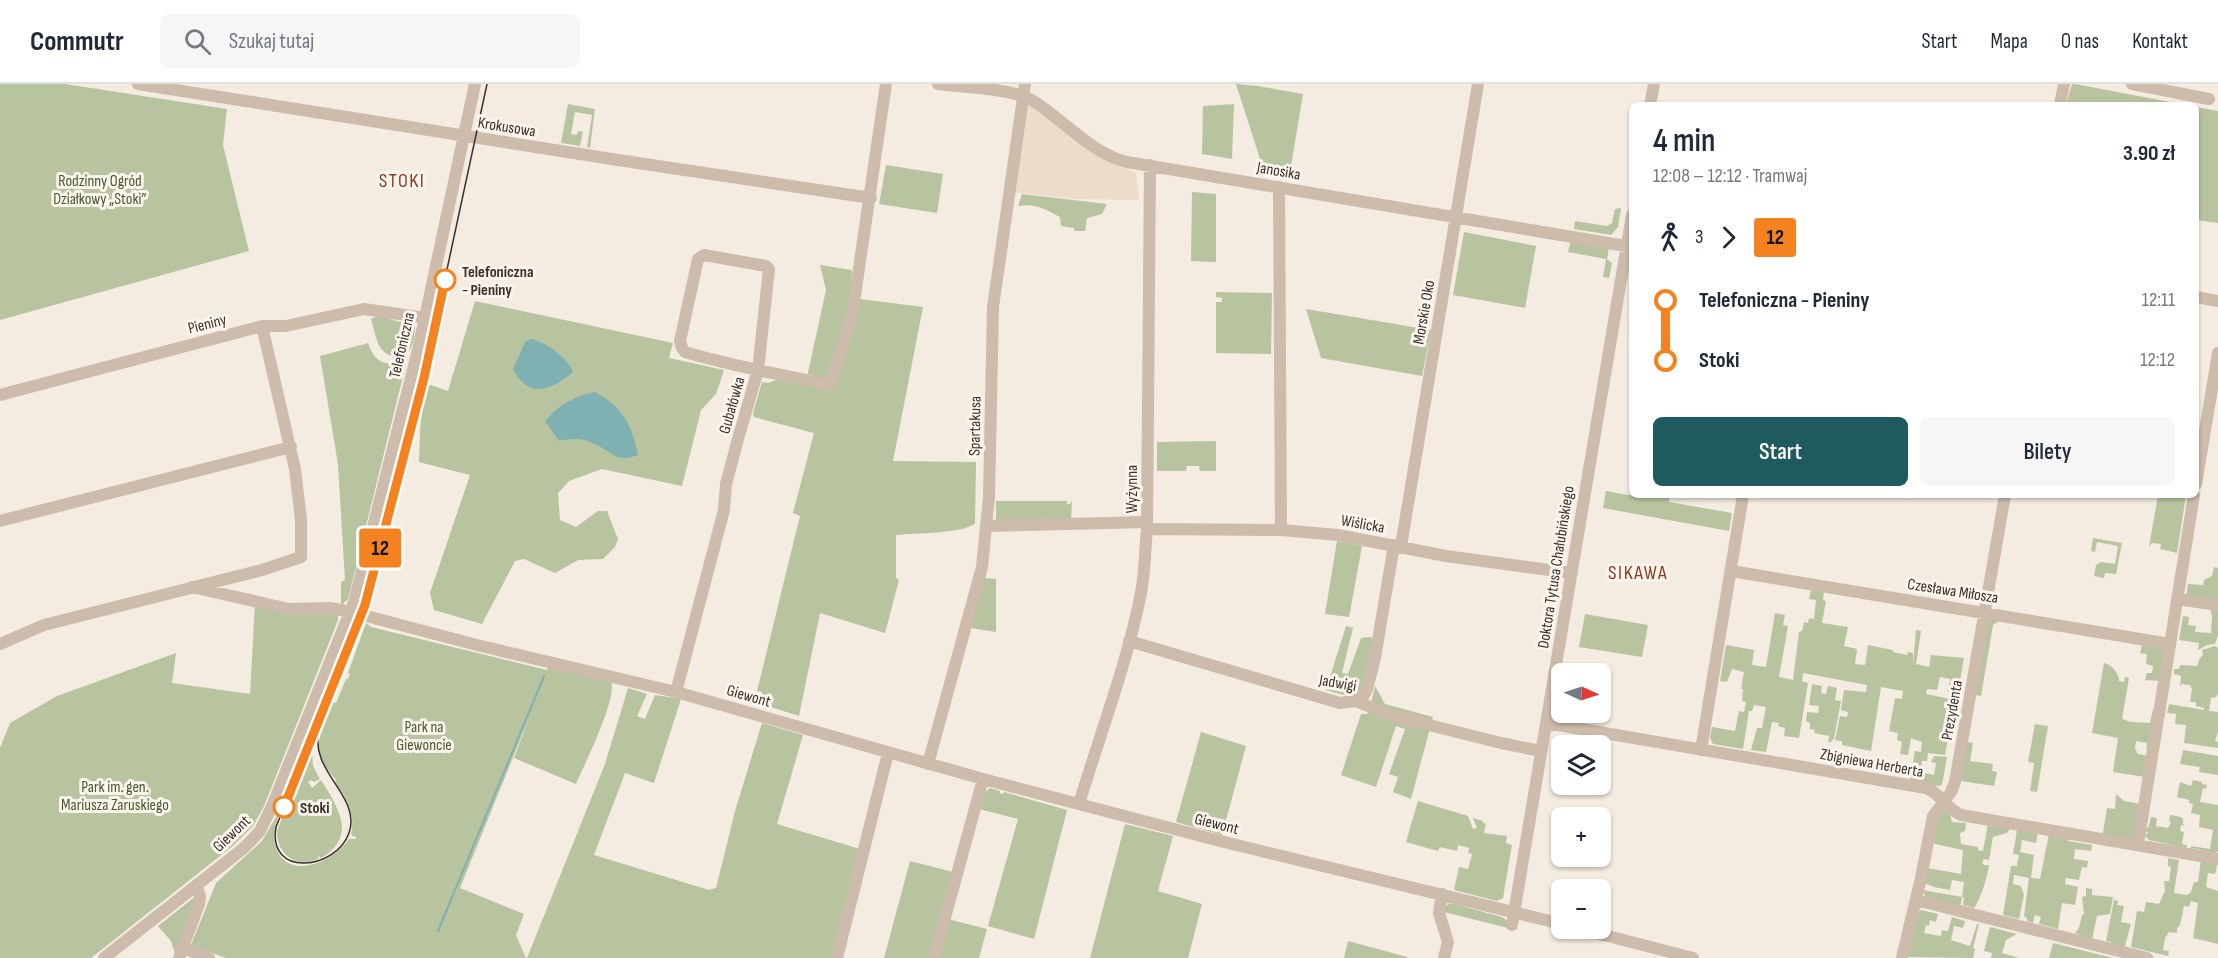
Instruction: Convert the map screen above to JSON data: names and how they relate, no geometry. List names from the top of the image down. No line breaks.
{"streets":{"street":["Krokusowa","Janosika","Morskie Oko","Pieniny","Telefoniczna","Gubałówka","Spartakusa","Wyżynna","Wiślicka","Doktora Tytusa Chałubińskiego","Czesława Miłosza","Jadwigi","Giewont","Prezydenta","Zbigniewa Herberta"]},"crossings":[["Krokusowa","Telefoniczna"],["Janosika","Morskie Oko"],["Janosika","Spartakusa"],["Janosika","Wyżynna"],["Janosika","Doktora Tytusa Chałubińskiego"],["Morskie Oko","Wiślicka"],["Morskie Oko","Jadwigi"],["Pieniny","Telefoniczna"],["Telefoniczna","Giewont"],["Gubałówka","Giewont"],["Spartakusa","Wiślicka"],["Spartakusa","Giewont"],["Wyżynna","Wiślicka"],["Wyżynna","Jadwigi"],["Wyżynna","Giewont"],["Wiślicka","Doktora Tytusa Chałubińskiego"],["Doktora Tytusa Chałubińskiego","Jadwigi"],["Doktora Tytusa Chałubińskiego","Giewont"],["Doktora Tytusa Chałubińskiego","Zbigniewa Herberta"],["Czesława Miłosza","Prezydenta"],["Prezydenta","Zbigniewa Herberta"]],"districts":["STOKI","SIKAWA"],"parks":["Rodzinny Ogród Działkowy „Stoki”","Park na Giewoncie","Park im. gen. Mariusza Zaruskiego"],"places":["Telefoniczna - Pieniny","Stoki"],"lines":["tram line 12"],"north":"right","page":{"header":"Commutr","search":"Szukaj tutaj","nav":["Start","Mapa","O nas","Kontakt"],"on_map":"12","heading":["4 min","12:08 – 12:12 · Tramwaj","3.90 zł"],"legs":["3","12"],"list":[{"name":"Telefoniczna - Pieniny","value":"12:11"},{"name":"Stoki","value":"12:12"}],"buttons":["Start","Bilety"],"map_buttons":["+","−"]}}
